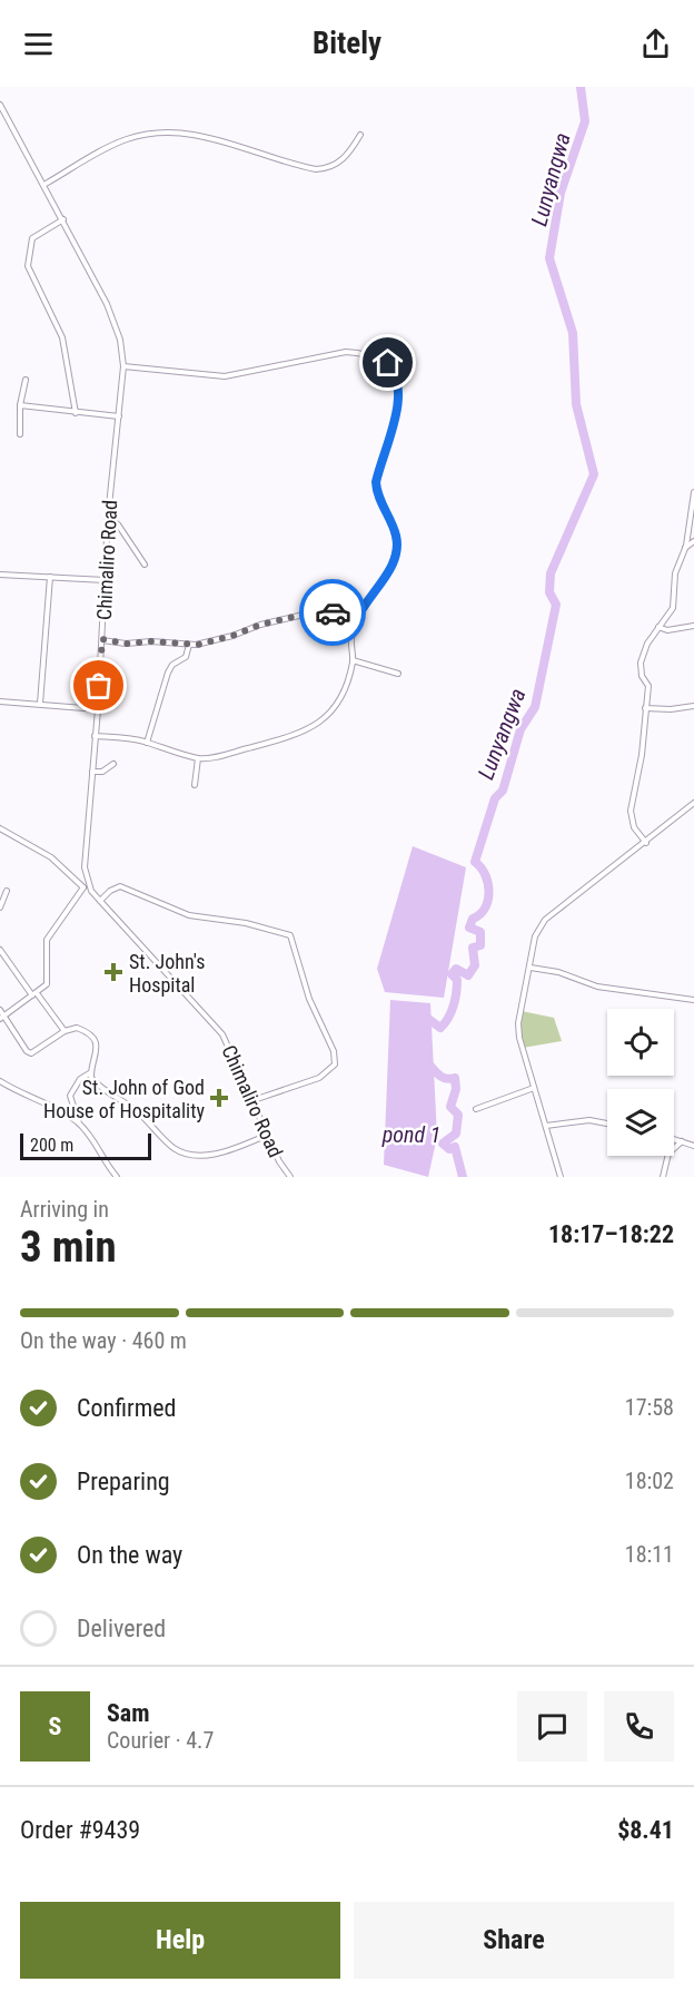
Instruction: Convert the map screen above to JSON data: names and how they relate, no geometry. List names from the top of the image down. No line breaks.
{"streets":{"street":["Chimaliro Road"]},"water":["Lunyangwa","pond 1"],"places":{"health":["St. John's Hospital","St. John of God House of Hospitality"]},"scale_bar":"200 m","page":{"header":"Bitely","scale":"200 m","heading":["3 min","Arriving in","18:17–18:22"],"panel":["Sam","Courier · 4.7","Order #9439","$8.41"],"bar":"On the way · 460 m","list":[["Confirmed","17:58"],["Preparing","18:02"],["On the way","18:11"],"Delivered"],"round":"S","buttons":["Help","Share"]}}
